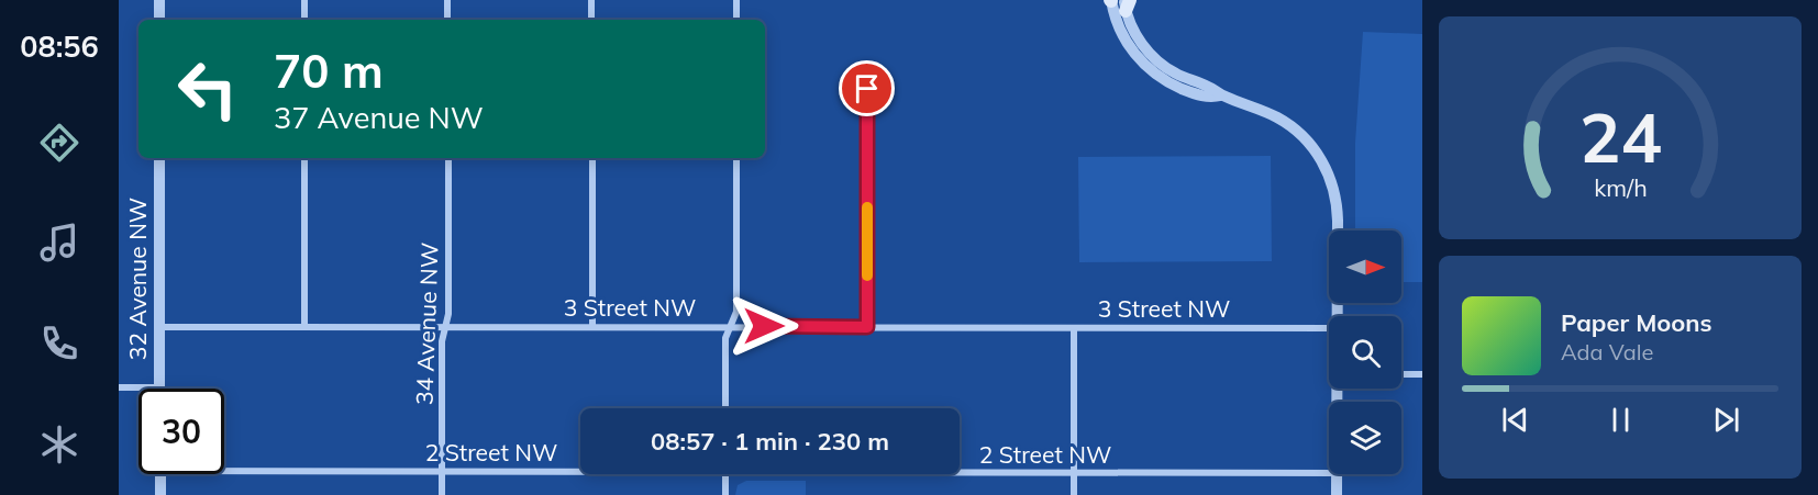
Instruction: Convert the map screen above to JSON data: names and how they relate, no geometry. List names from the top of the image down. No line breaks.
{"streets":{"street":["32 Avenue NW","3 Street NW","34 Avenue NW","2 Street NW"]},"crossings":[["32 Avenue NW","3 Street NW"],["3 Street NW","34 Avenue NW"],["34 Avenue NW","2 Street NW"]],"north":"right","page":{"tabs":"08:56","turn":["70 m","37 Avenue NW"],"song":["Paper Moons","Ada Vale"],"limit":"30","trip":"08:57 · 1 min · 230 m","gauge":["24","km/h"]}}
